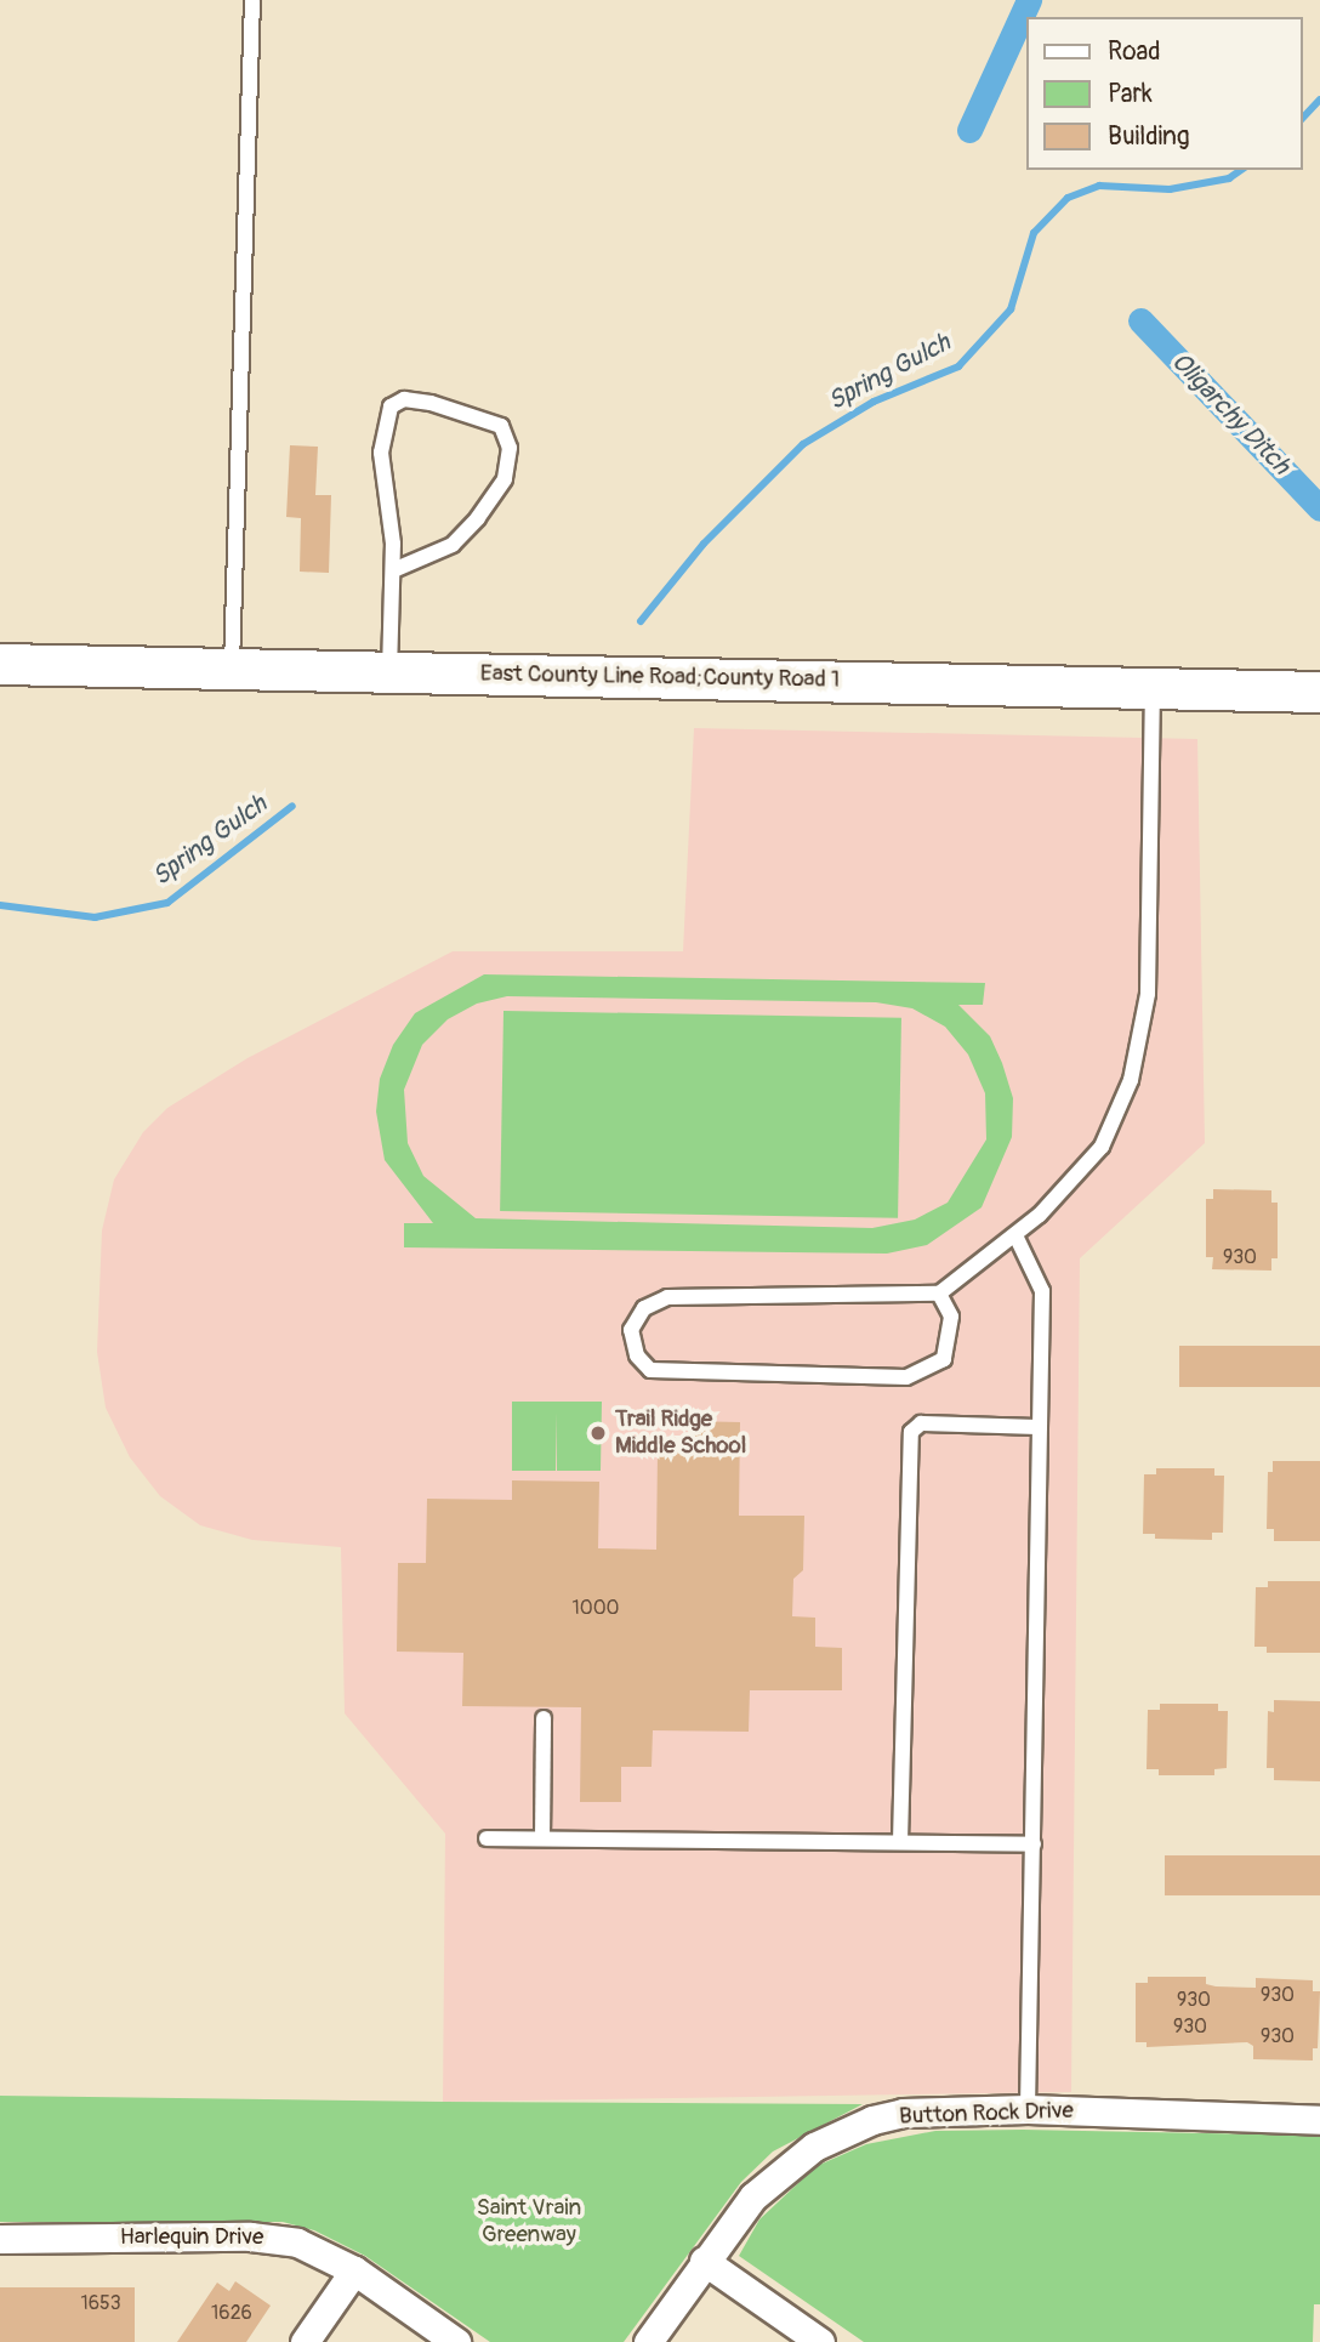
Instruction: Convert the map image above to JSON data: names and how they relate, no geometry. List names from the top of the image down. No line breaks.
{"streets":{"main road":["East County Line Road;County Road 1"],"street":["Button Rock Drive","Harlequin Drive"]},"water":["Spring Gulch","Oligarchy Ditch"],"parks":["Saint Vrain Greenway"],"places":["Trail Ridge Middle School"],"house_numbers":["930","1000","930","930","930","930","1653","1626"],"legend":["Road","Park","Building"]}
